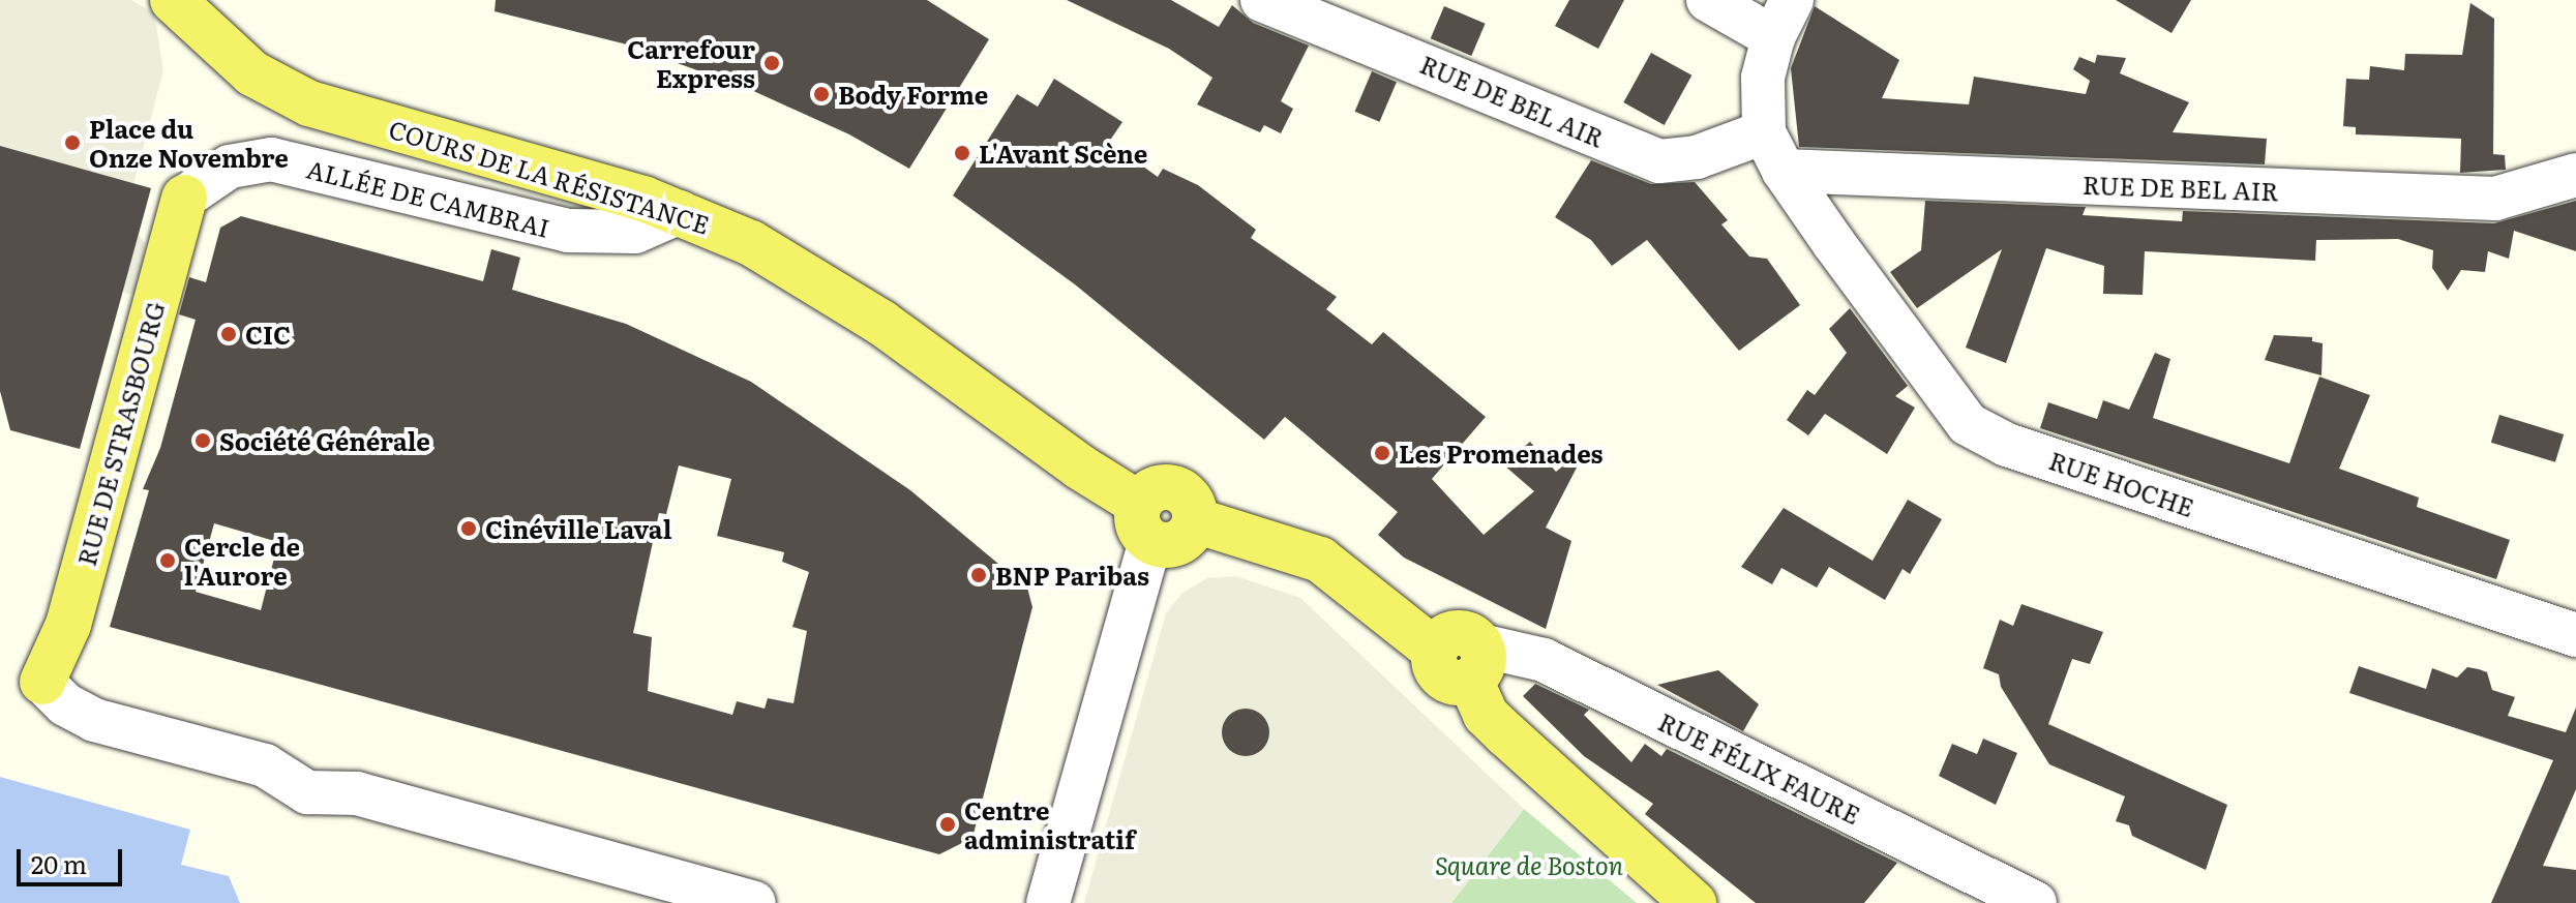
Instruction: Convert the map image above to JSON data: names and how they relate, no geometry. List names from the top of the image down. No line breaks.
{"streets":{"main road":["COURS DE LA RÉSISTANCE","RUE DE STRASBOURG"],"street":["RUE DE BEL AIR","ALLÉE DE CAMBRAI","RUE HOCHE","RUE FÉLIX FAURE"]},"crossings":[["RUE DE BEL AIR","RUE HOCHE"],["COURS DE LA RÉSISTANCE","ALLÉE DE CAMBRAI"],["ALLÉE DE CAMBRAI","RUE DE STRASBOURG"]],"parks":["Square de Boston"],"places":["Carrefour Express","Body Forme","Place du Onze Novembre","L'Avant Scène","CIC","Société Générale","Les Promenades","Cinéville Laval","Cercle de l'Aurore","BNP Paribas","Centre administratif"],"scale_bar":"20 m"}
